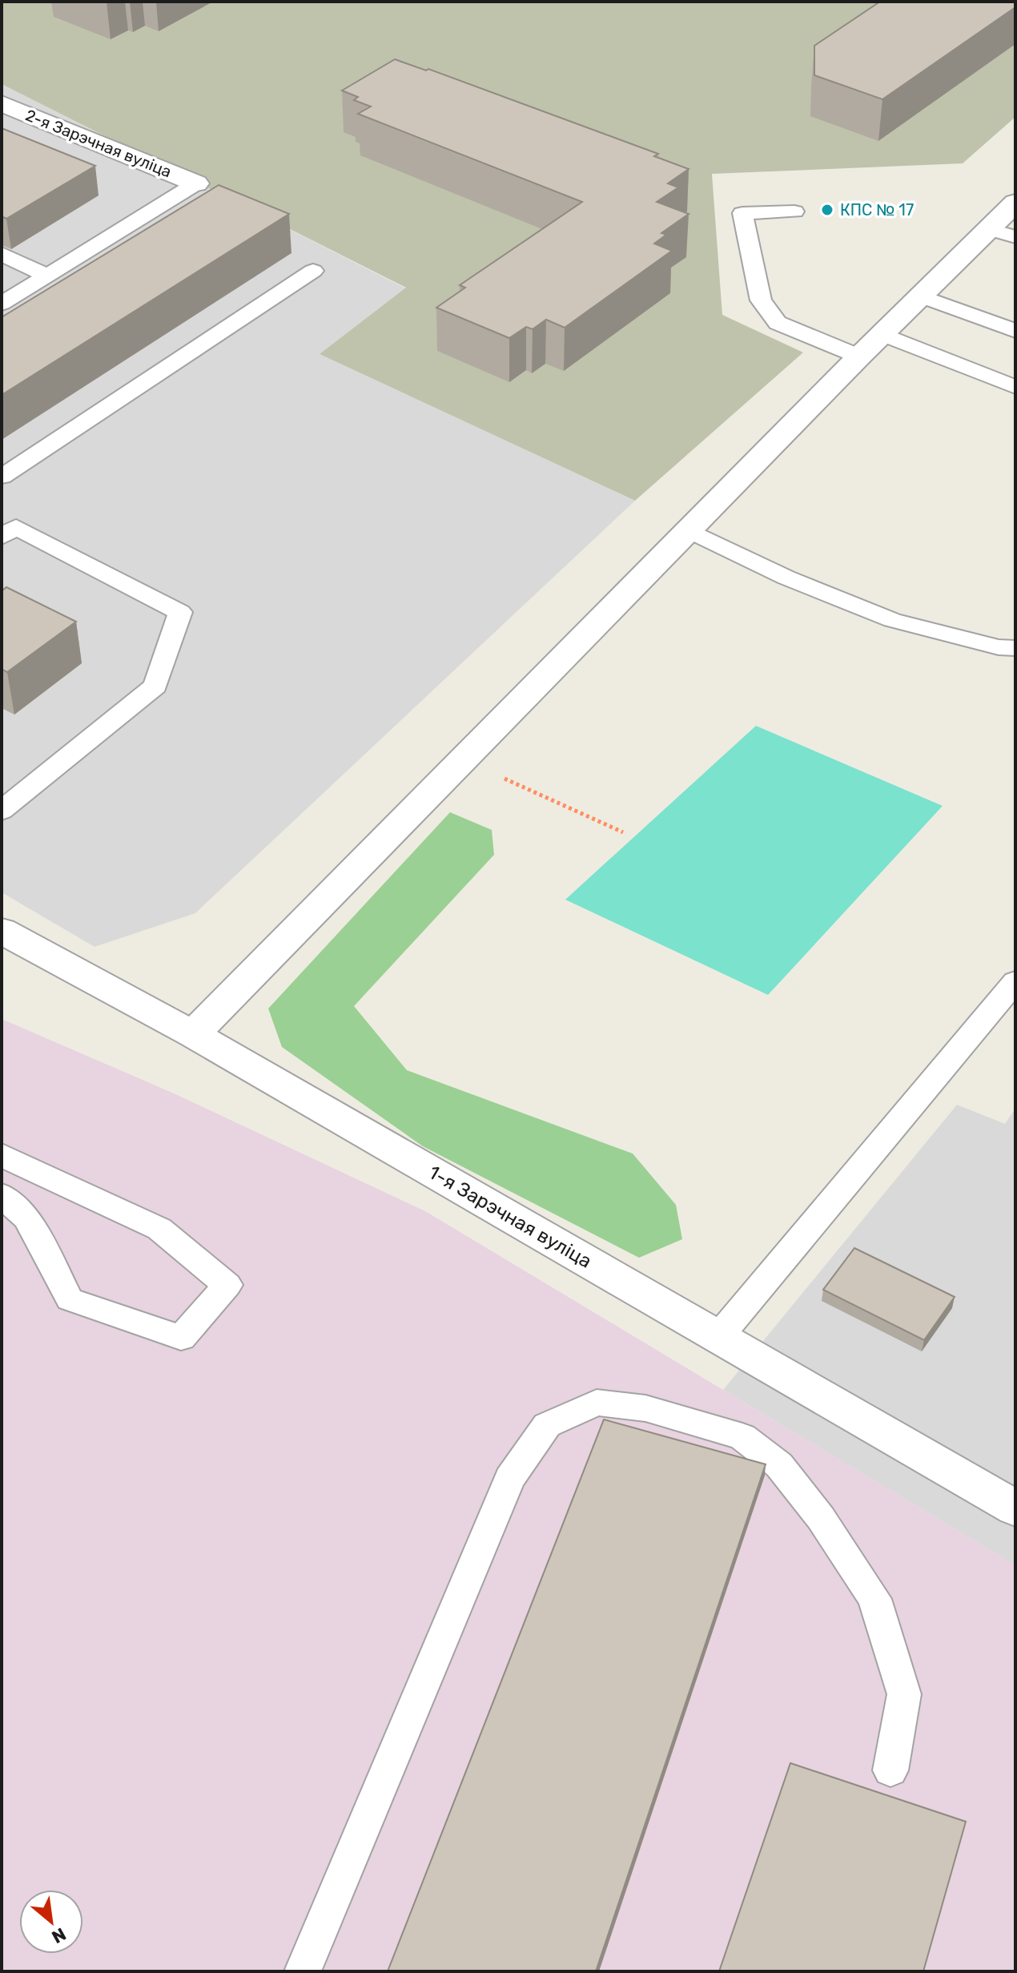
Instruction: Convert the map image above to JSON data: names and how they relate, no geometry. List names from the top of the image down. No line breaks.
{"streets":{"street":["2-я Зарэчная вуліца","1-я Зарэчная вуліца"]},"places":["КПС № 17"],"north":"bottom right"}
